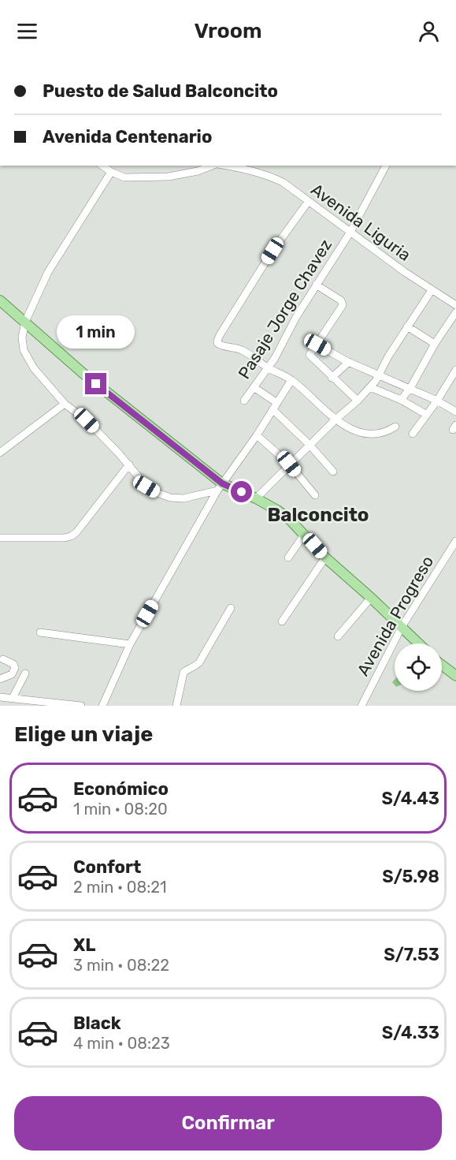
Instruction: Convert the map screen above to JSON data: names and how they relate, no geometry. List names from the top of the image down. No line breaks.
{"streets":{"street":["Avenida Liguria","Pasaje Jorge Chavez","Avenida Progreso"]},"crossings":[["Avenida Liguria","Pasaje Jorge Chavez"]],"districts":["Balconcito"],"page":{"header":"Vroom","banner":["Puesto de Salud Balconcito","Avenida Centenario"],"bubble":"1 min","heading":"Elige un viaje","list":[{"name":"Económico","note":"1 min · 08:20","value":"S/4.43"},{"name":"Confort","note":"2 min · 08:21","value":"S/5.98"},{"name":"XL","note":"3 min · 08:22","value":"S/7.53"},{"name":"Black","note":"4 min · 08:23","value":"S/4.33"}],"buttons":"Confirmar"}}
